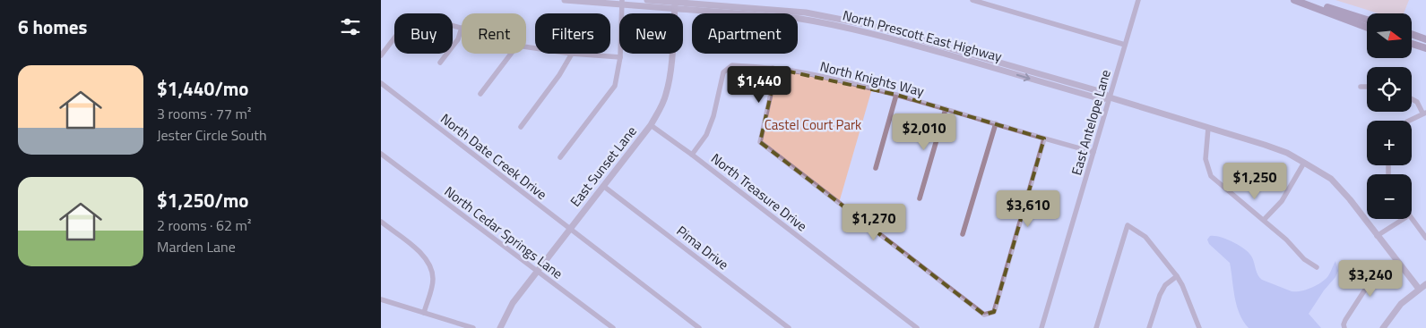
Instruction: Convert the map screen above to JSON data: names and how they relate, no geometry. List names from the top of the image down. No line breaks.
{"streets":{"street":["North Prescott East Highway","North Knights Way","East Antelope Lane","North Date Creek Drive","East Sunset Lane","North Treasure Drive","North Cedar Springs Lane","Pima Drive"]},"crossings":[["North Prescott East Highway","East Antelope Lane"],["North Prescott East Highway","East Sunset Lane"],["North Knights Way","East Antelope Lane"],["North Knights Way","North Treasure Drive"],["North Date Creek Drive","East Sunset Lane"],["East Sunset Lane","North Treasure Drive"],["East Sunset Lane","North Cedar Springs Lane"],["East Sunset Lane","Pima Drive"]],"parks":["Castel Court Park"],"north":"right","page":{"heading":"6 homes","map_buttons":["+","−"],"chip":["Buy","Rent","Filters","New","Apartment"],"list":[{"name":"$1,440/mo","note":"3 rooms · 77 m² · Jester Circle South"},{"name":"$1,250/mo","note":"2 rooms · 62 m² · Marden Lane"}],"price":["$1,440","$2,010","$1,250","$3,610","$1,270","$3,240"]}}
